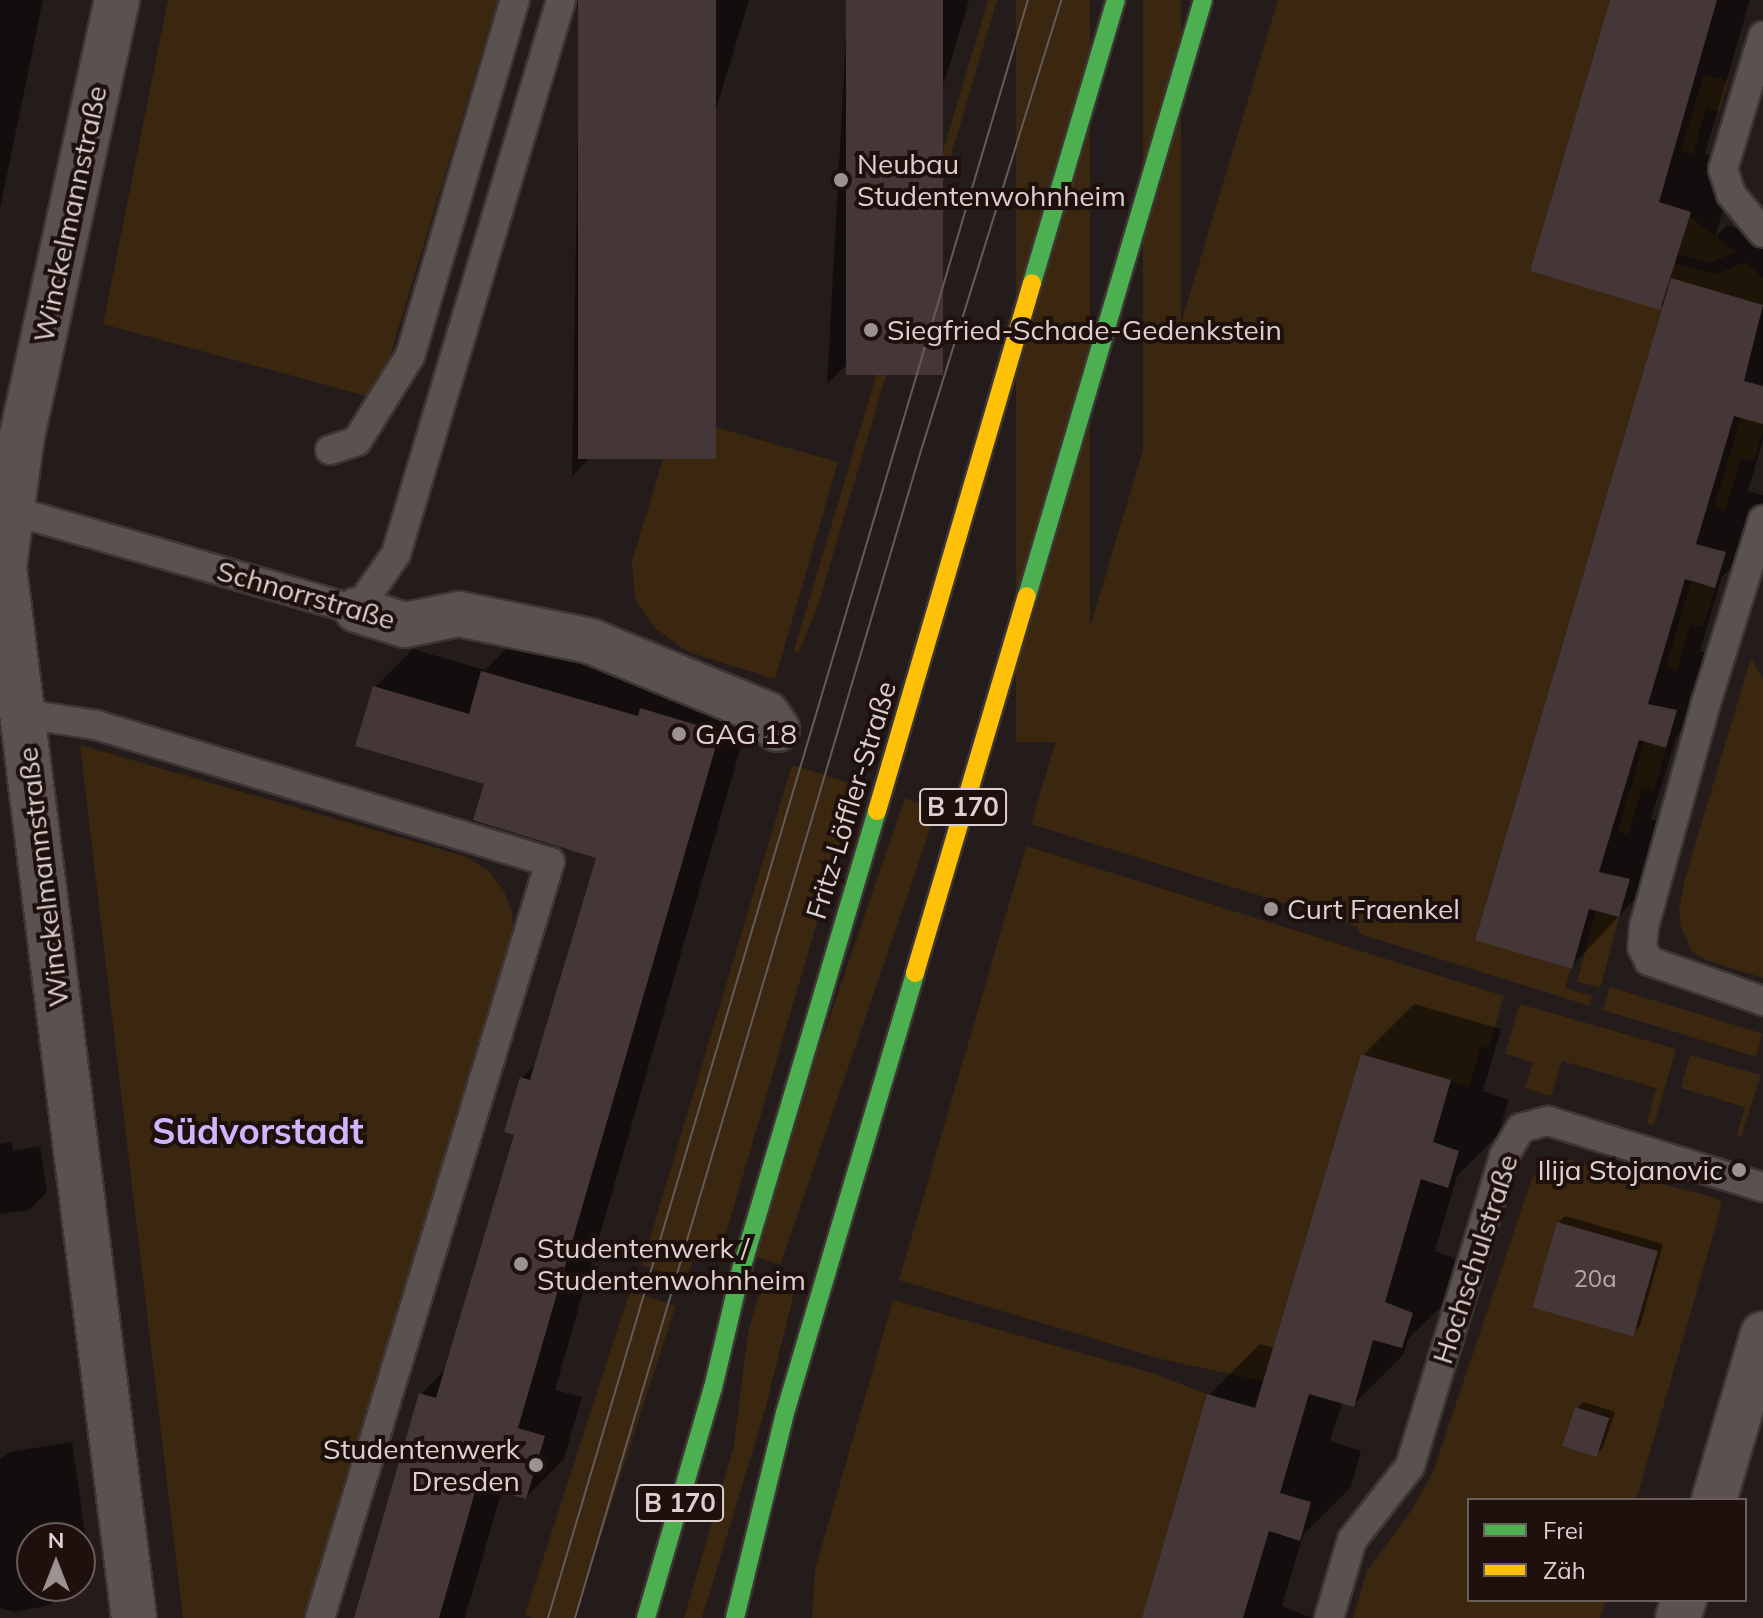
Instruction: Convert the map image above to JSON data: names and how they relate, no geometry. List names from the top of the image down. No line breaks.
{"streets":{"main road":["Fritz-Löffler-Straße","B 170"],"street":["Winckelmannstraße","Schnorrstraße"],"lane":["Hochschulstraße"]},"crossings":[["Winckelmannstraße","Schnorrstraße"]],"districts":["Südvorstadt"],"places":["Neubau Studentenwohnheim","Siegfried-Schade-Gedenkstein","GAG 18","Curt Fraenkel","Ilija Stojanovic","Studentenwerk / Studentenwohnheim","Studentenwerk Dresden"],"house_numbers":["20a"],"legend":["Frei","Zäh"],"north":"top"}
